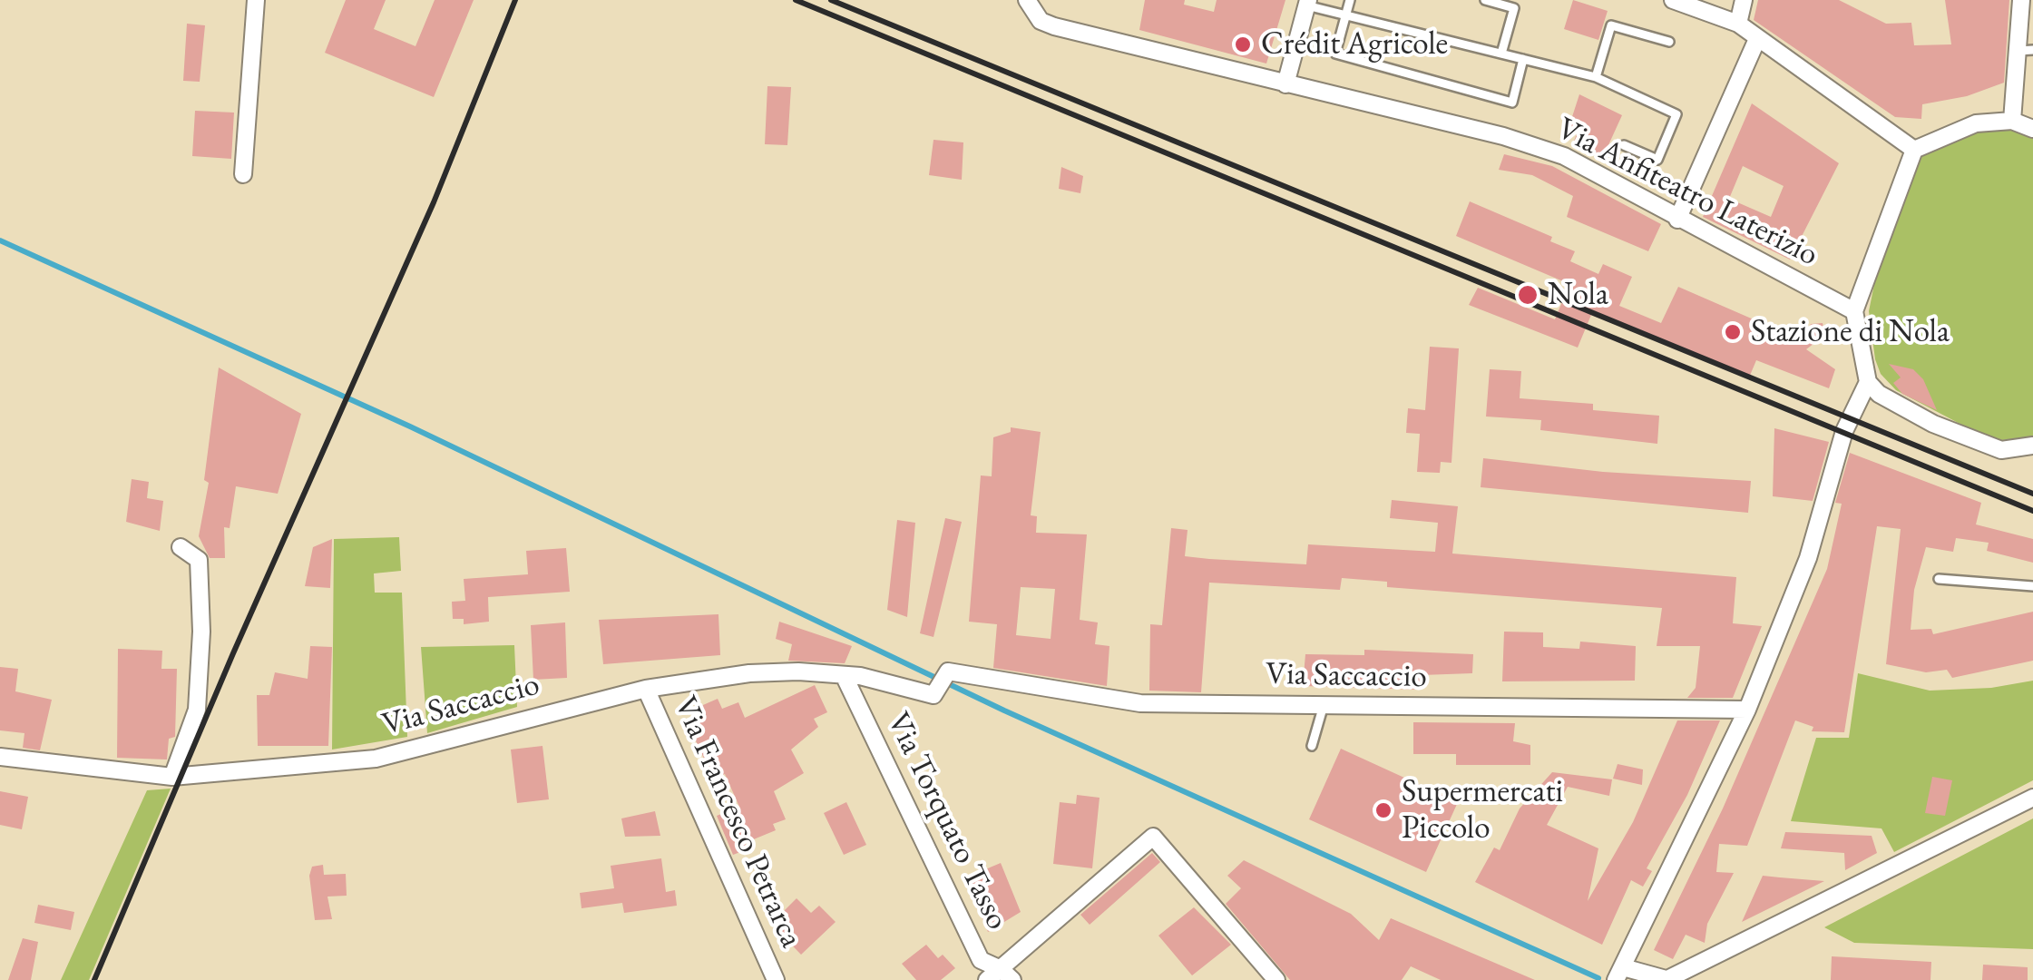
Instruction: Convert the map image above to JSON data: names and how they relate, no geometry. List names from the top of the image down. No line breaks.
{"streets":{"street":["Via Anfiteatro Laterizio","Via Saccaccio","Via Torquato Tasso","Via Francesco Petrarca"]},"crossings":[["Via Saccaccio","Via Torquato Tasso"],["Via Saccaccio","Via Francesco Petrarca"]],"places":["Crédit Agricole","Nola","Stazione di Nola","Supermercati Piccolo"]}
